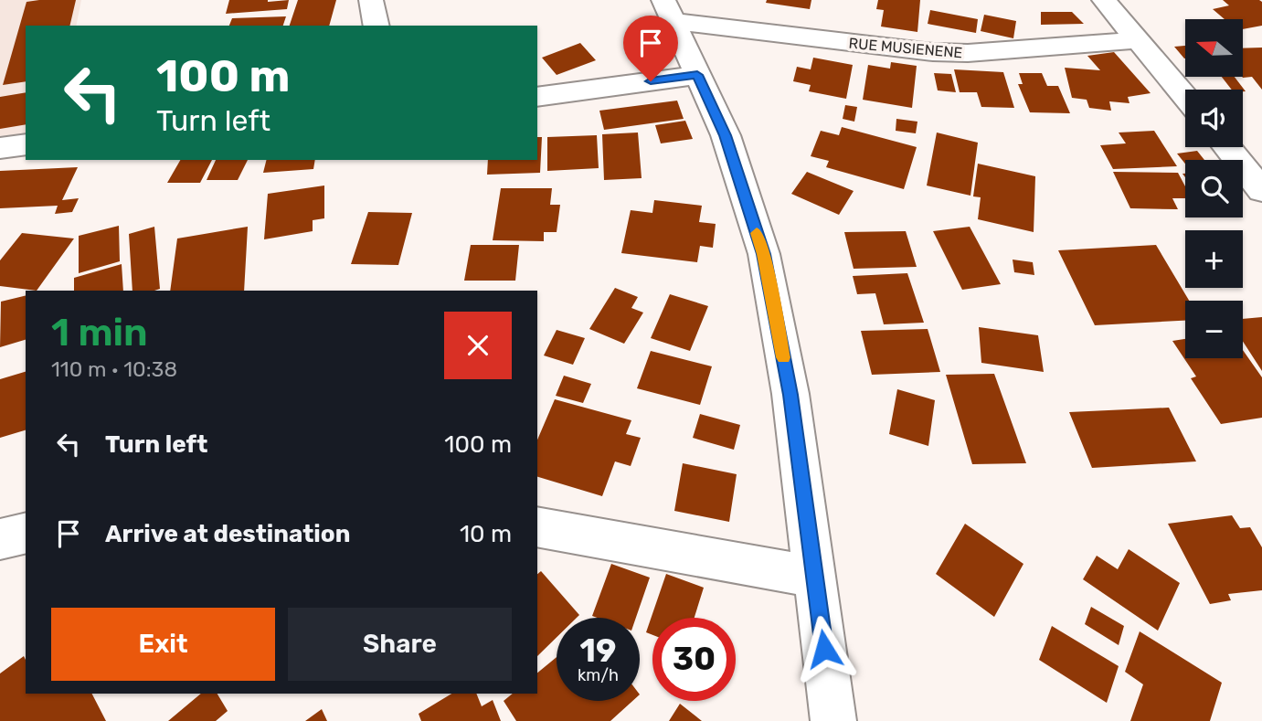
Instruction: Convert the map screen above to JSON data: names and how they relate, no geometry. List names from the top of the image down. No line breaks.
{"streets":{"street":["RUE MUSIENENE"]},"north":"left","page":{"map_buttons":["+","−"],"turn":["100 m","Turn left"],"heading":["1 min","110 m · 10:38"],"list":[{"name":"Turn left","value":"100 m"},{"name":"Arrive at destination","value":"10 m"}],"buttons":["Exit","Share"],"speed":"19 km/h","limit":"30"}}
